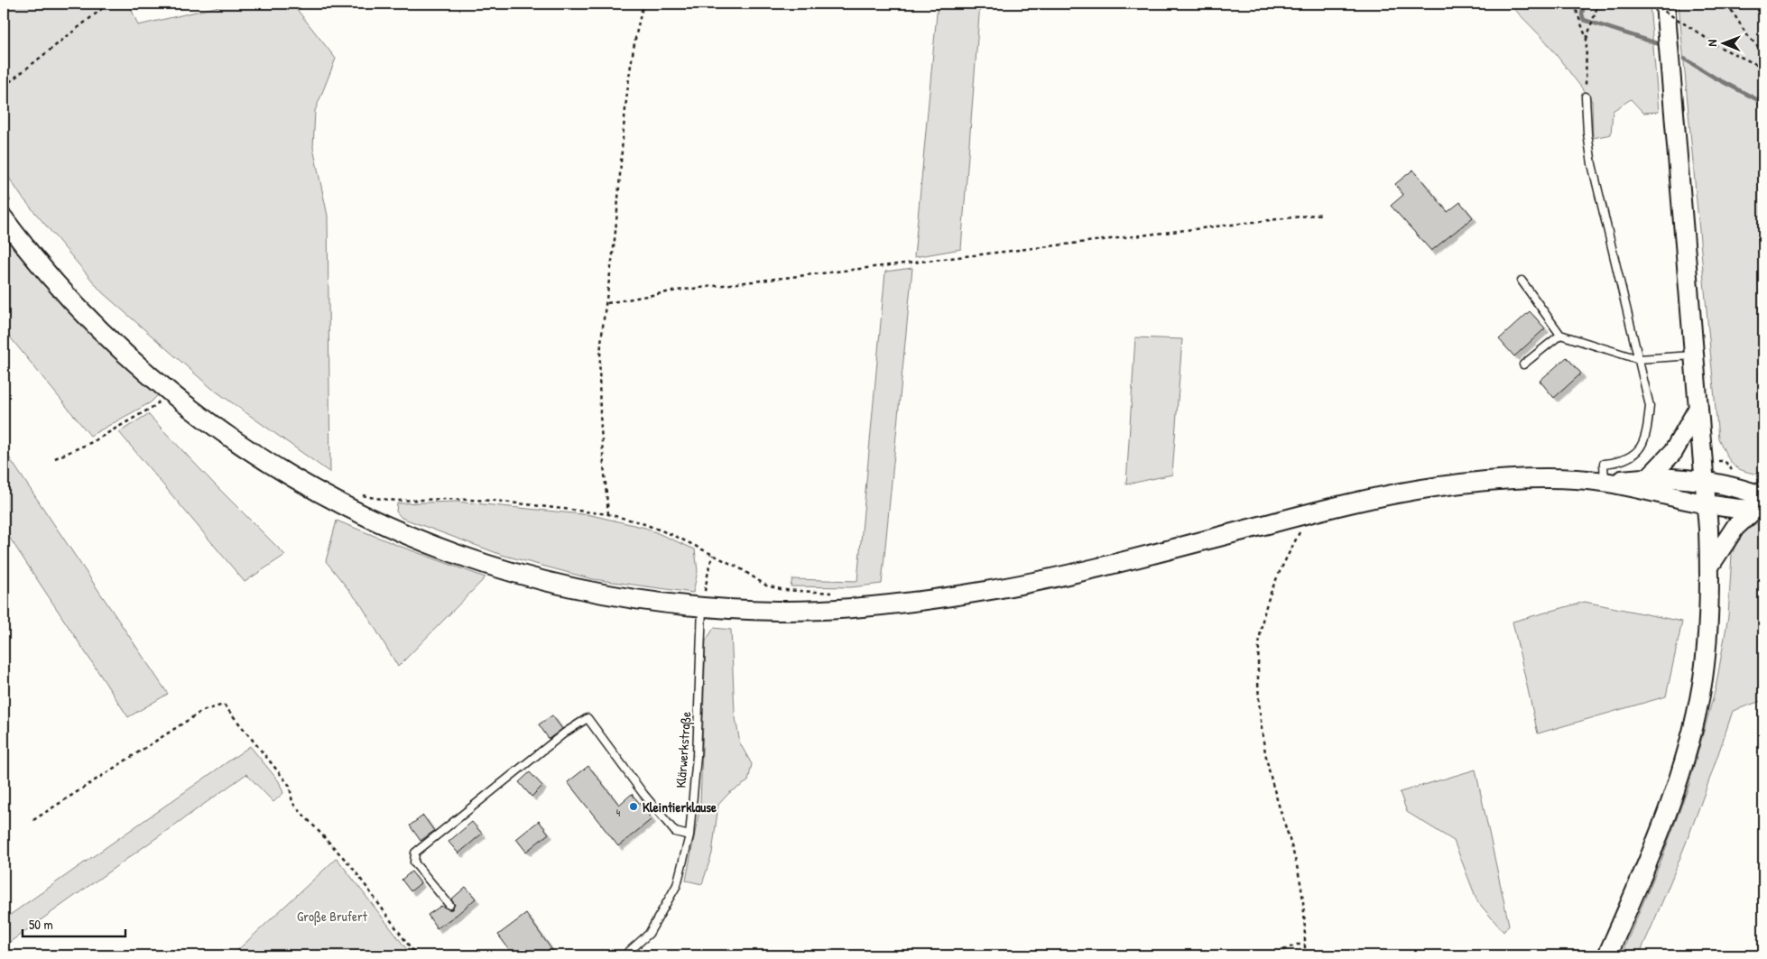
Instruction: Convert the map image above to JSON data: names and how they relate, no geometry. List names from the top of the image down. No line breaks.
{"streets":{"lane":["Klärwerkstraße"]},"parks":["Große Brufert"],"places":["Kleintierklause"],"house_numbers":["4"],"scale_bar":"50 m","north":"left"}
